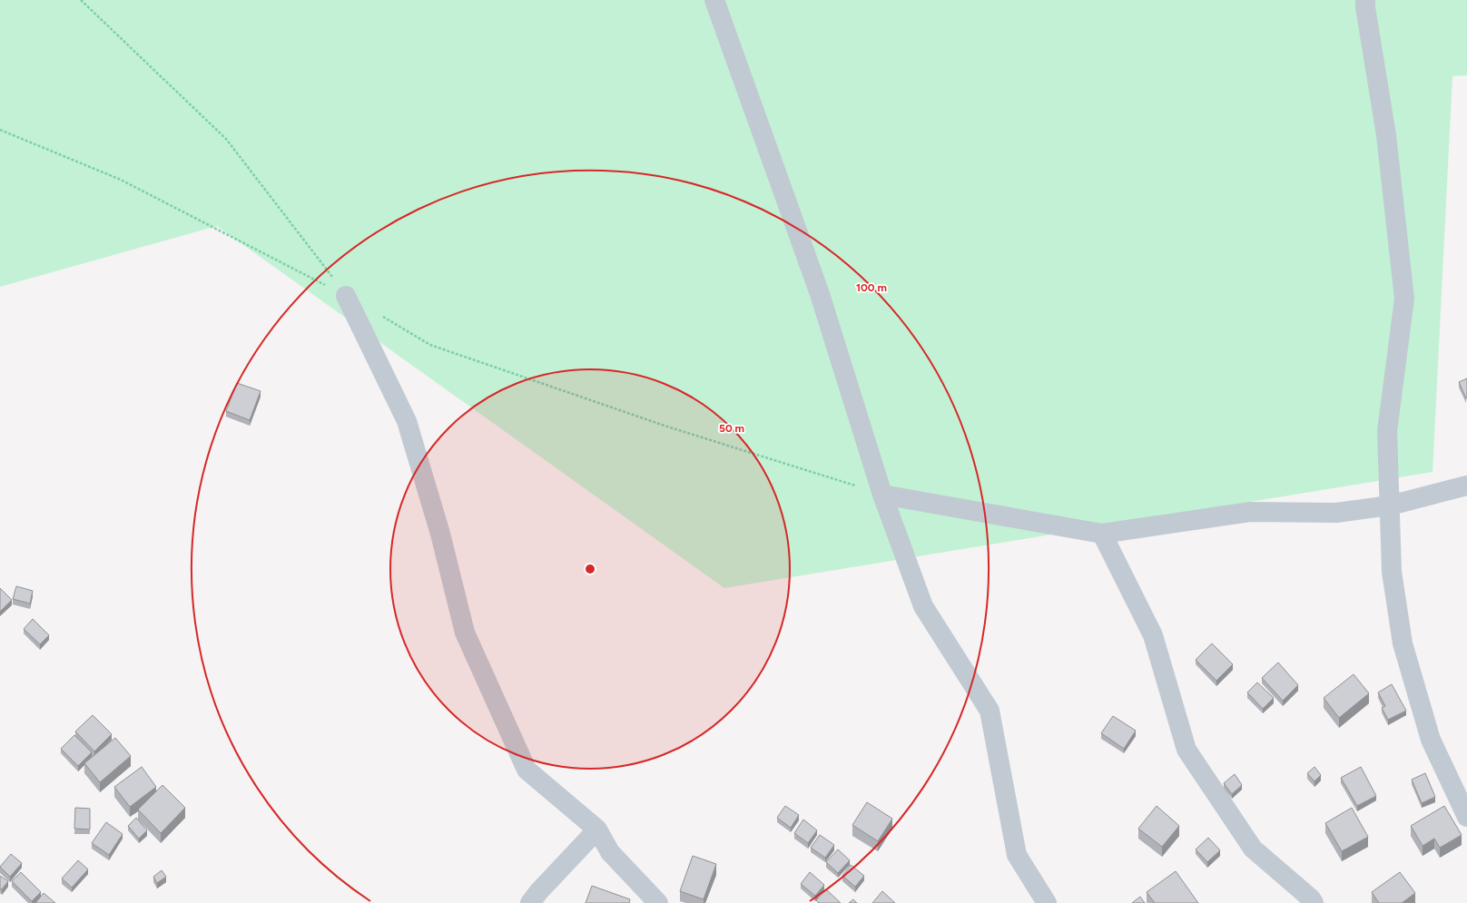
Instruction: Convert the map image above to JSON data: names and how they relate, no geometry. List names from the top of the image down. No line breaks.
{"rings":["100 m","50 m"]}
